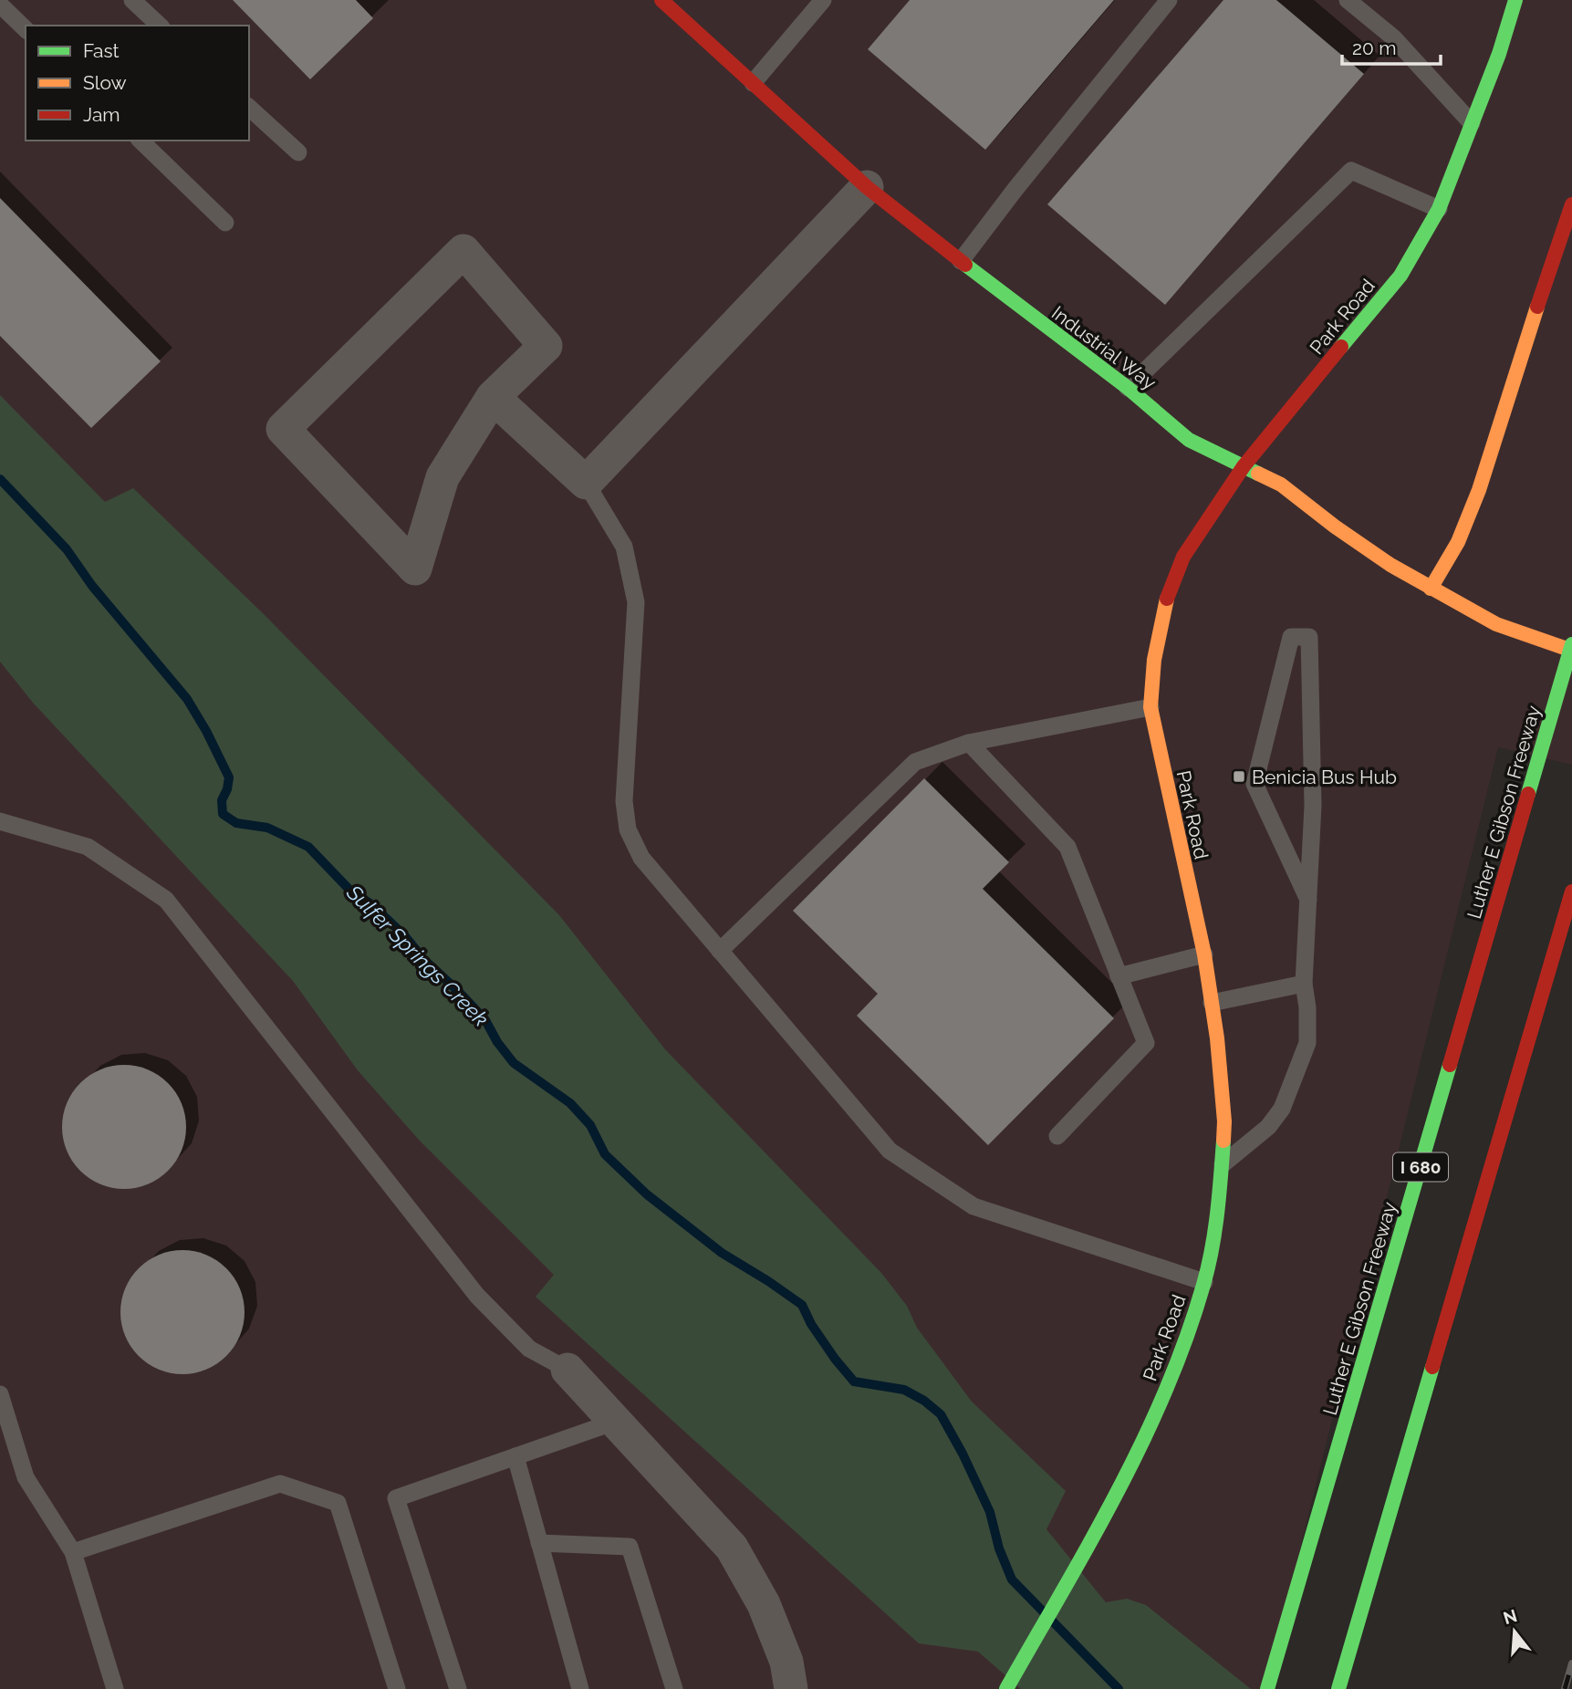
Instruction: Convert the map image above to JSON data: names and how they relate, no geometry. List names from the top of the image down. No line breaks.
{"streets":{"main road":["Park Road","Industrial Way","Luther E Gibson Freeway","I 680"]},"crossings":[["Park Road","Industrial Way"]],"water":["Sulfer Springs Creek"],"places":{"transit":["Benicia Bus Hub"]},"legend":["Fast","Slow","Jam"],"scale_bar":"20 m","north":"top"}
